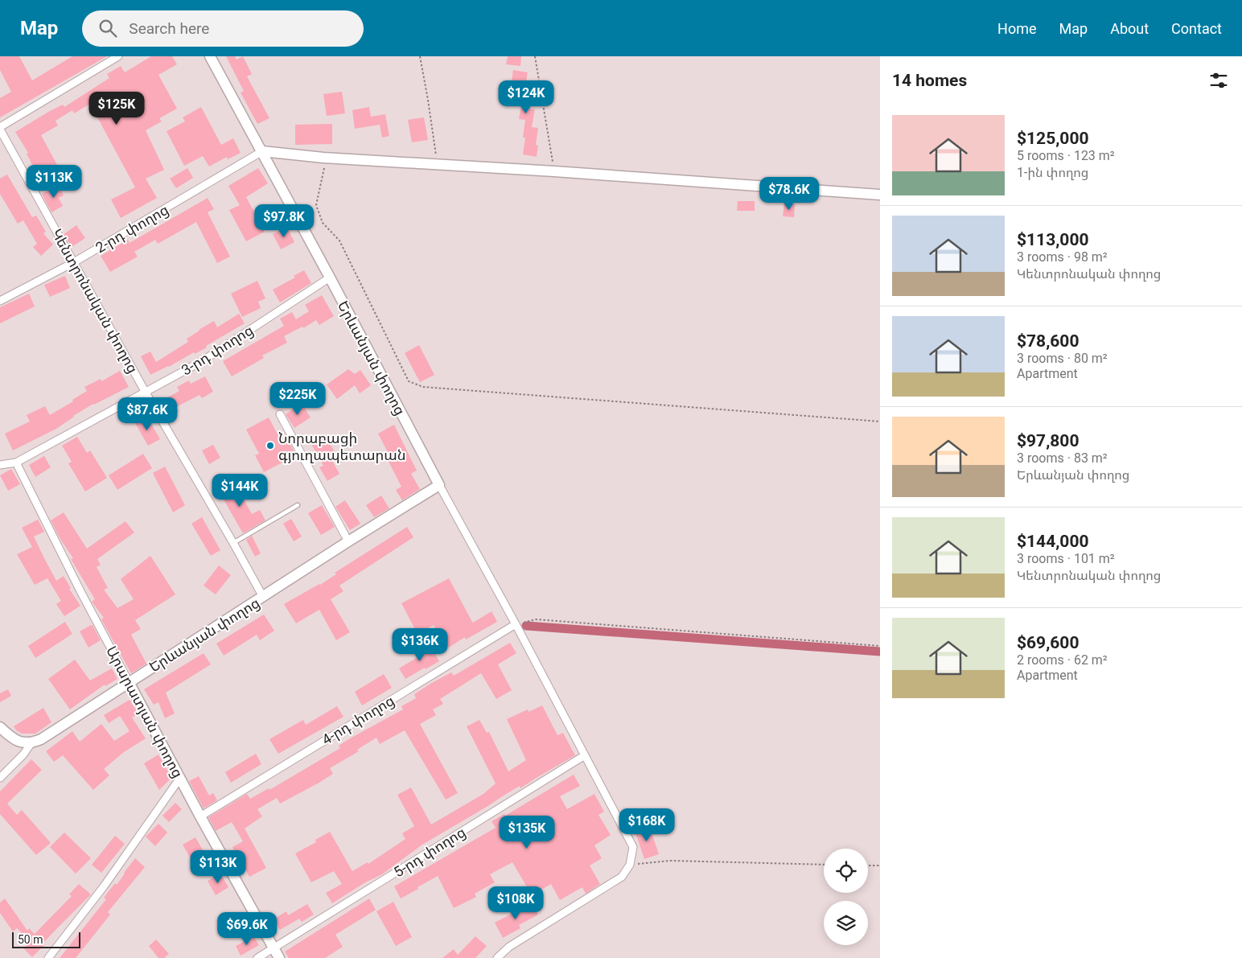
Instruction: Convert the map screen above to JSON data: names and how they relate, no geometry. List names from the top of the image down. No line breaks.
{"streets":{"main road":["Երևանյան փողոց","Արարատյան փողոց"],"street":["2-րդ փողոց","Կենտրոնական փողոց","3-րդ փողոց","4-րդ փողոց","5-րդ փողոց"]},"crossings":[["2-րդ փողոց","Կենտրոնական փողոց"],["2-րդ փողոց","Երևանյան փողոց"],["Կենտրոնական փողոց","3-րդ փողոց"],["Կենտրոնական փողոց","Երևանյան փողոց"],["3-րդ փողոց","Երևանյան փողոց"],["3-րդ փողոց","Արարատյան փողոց"],["Երևանյան փողոց","Արարատյան փողոց"],["Արարատյան փողոց","4-րդ փողոց"],["Արարատյան փողոց","5-րդ փողոց"]],"places":["Նորաբացի գյուղապետարան"],"scale_bar":"50 m","page":{"header":"Map","search":"Search here","nav":["Home","Map","About","Contact"],"heading":"14 homes","price":["$124K","$125K","$113K","$78.6K","$97.8K","$225K","$87.6K","$144K","$136K","$168K","$135K","$113K","$108K","$69.6K"],"list":[{"name":"$125,000","note":"5 rooms · 123 m² · 1-ին փողոց"},{"name":"$113,000","note":"3 rooms · 98 m² · Կենտրոնական փողոց"},{"name":"$78,600","note":"3 rooms · 80 m² · Apartment"},{"name":"$97,800","note":"3 rooms · 83 m² · Երևանյան փողոց"},{"name":"$144,000","note":"3 rooms · 101 m² · Կենտրոնական փողոց"},{"name":"$69,600","note":"2 rooms · 62 m² · Apartment"}],"scale":"50 m"}}
